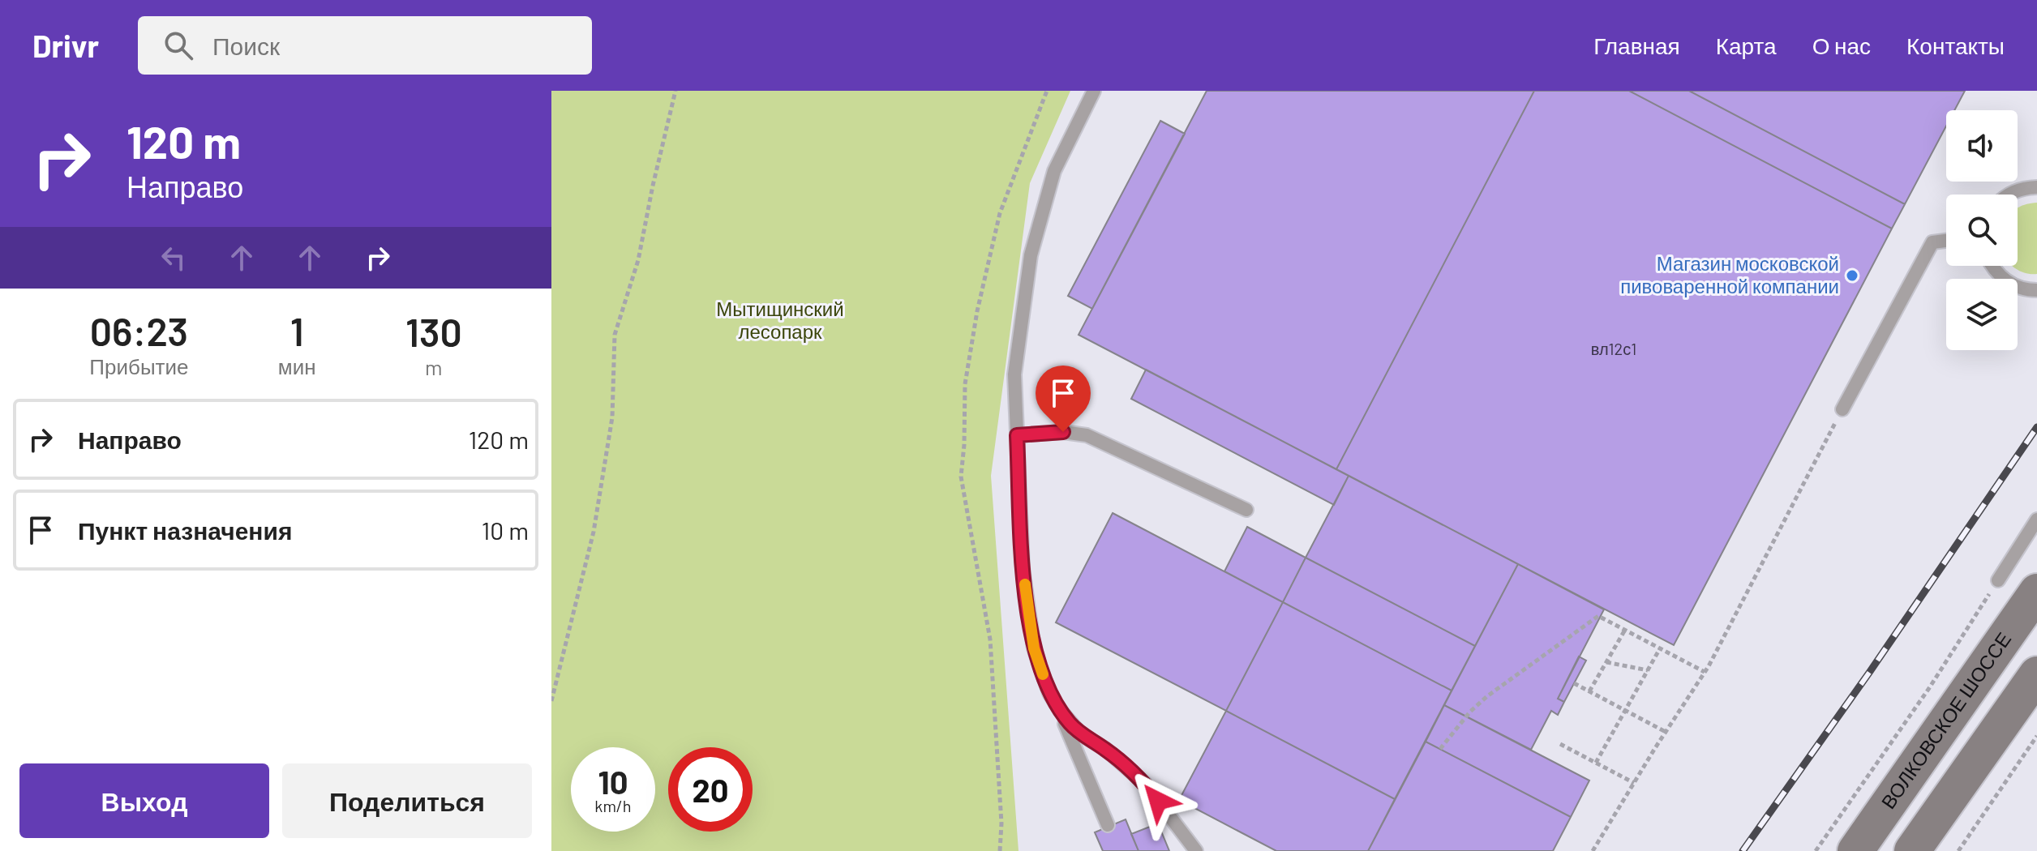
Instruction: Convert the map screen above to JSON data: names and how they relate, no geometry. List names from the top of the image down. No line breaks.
{"streets":{"main road":["ВОЛКОВСКОЕ ШОССЕ"]},"parks":["Мытищинский лесопарк"],"places":["Магазин московской пивоваренной компании"],"house_numbers":["вл12с1"],"page":{"header":"Drivr","search":"Поиск","nav":["Главная","Карта","О нас","Контакты"],"turn":["120 m","Направо"],"eta":["06:23","Прибытие","1","мин","130","m"],"list":[{"name":"Направо","value":"120 m"},{"name":"Пункт назначения","value":"10 m"}],"speed":"10 km/h","limit":"20","buttons":["Выход","Поделиться"]}}
